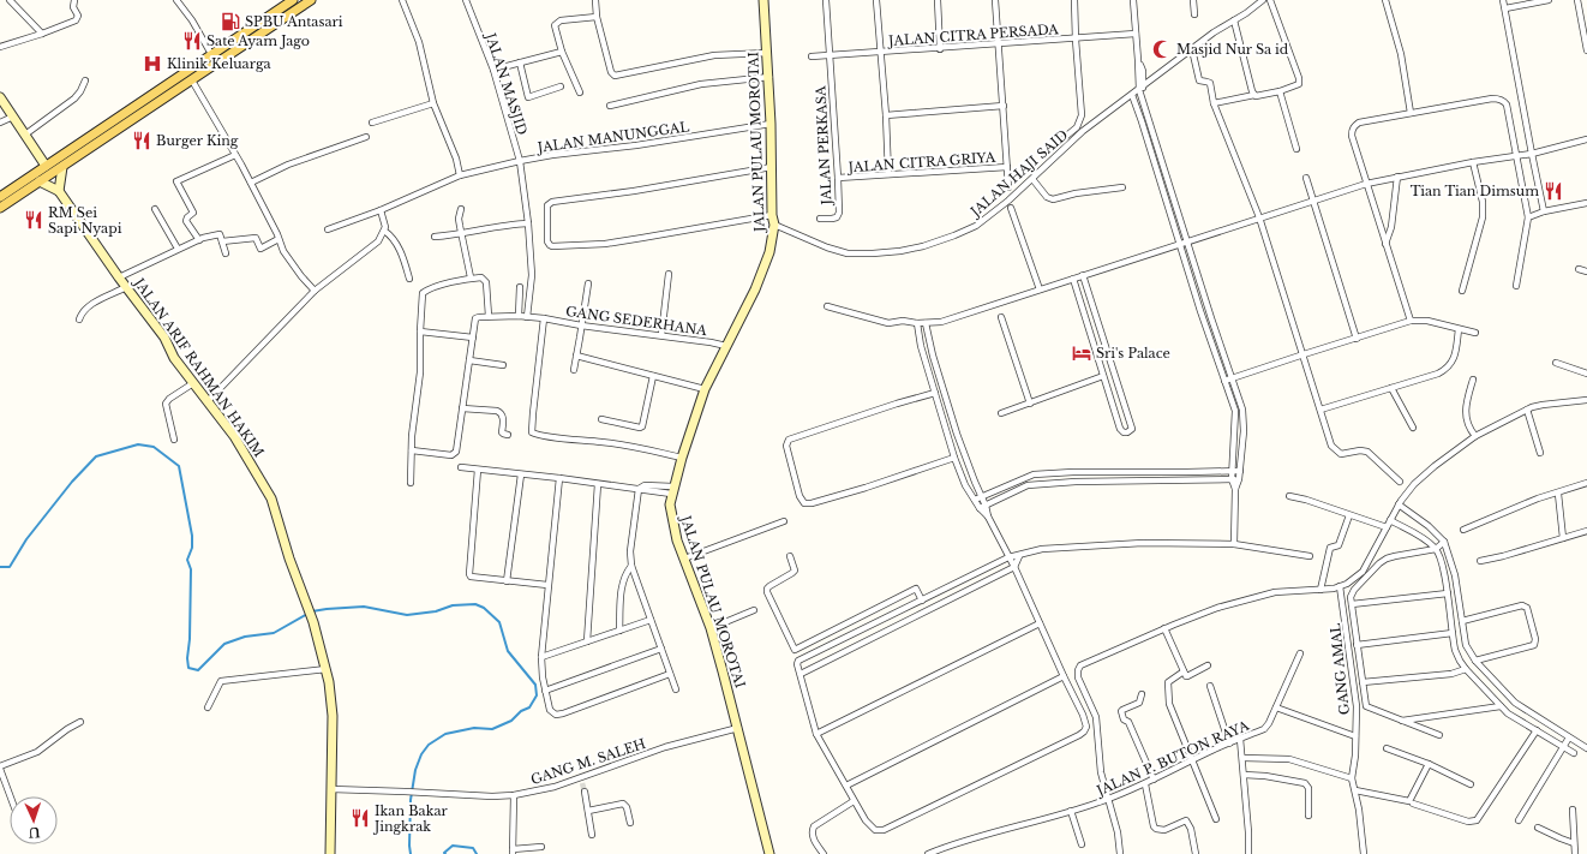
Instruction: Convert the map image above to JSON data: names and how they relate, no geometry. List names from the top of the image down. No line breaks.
{"streets":{"street":["JALAN CITRA PERSADA","JALAN MASJID","JALAN MANUNGGAL","JALAN PULAU MOROTAI","JALAN PERKASA","JALAN CITRA GRIYA","JALAN HAJI SAID","GANG SEDERHANA","JALAN ARIF RAHMAN HAKIM","GANG AMAL","JALAN P. BUTON RAYA","GANG M. SALEH"]},"crossings":[["JALAN CITRA PERSADA","JALAN PERKASA"],["JALAN MASJID","JALAN MANUNGGAL"],["JALAN MASJID","GANG SEDERHANA"],["JALAN MANUNGGAL","JALAN PULAU MOROTAI"],["JALAN PULAU MOROTAI","JALAN HAJI SAID"],["JALAN PULAU MOROTAI","GANG SEDERHANA"],["JALAN PULAU MOROTAI","GANG M. SALEH"],["JALAN PERKASA","JALAN CITRA GRIYA"],["JALAN ARIF RAHMAN HAKIM","GANG M. SALEH"]],"places":{"fuel station":["SPBU Antasari"],"restaurant":["Sate Ayam Jago","Burger King","Tian Tian Dimsum","RM Sei Sapi Nyapi","Ikan Bakar Jingkrak"],"mosque":["Masjid Nur Sa id"],"hospital":["Klinik Keluarga"],"hotel":["Sri's Palace"]},"north":"bottom"}
